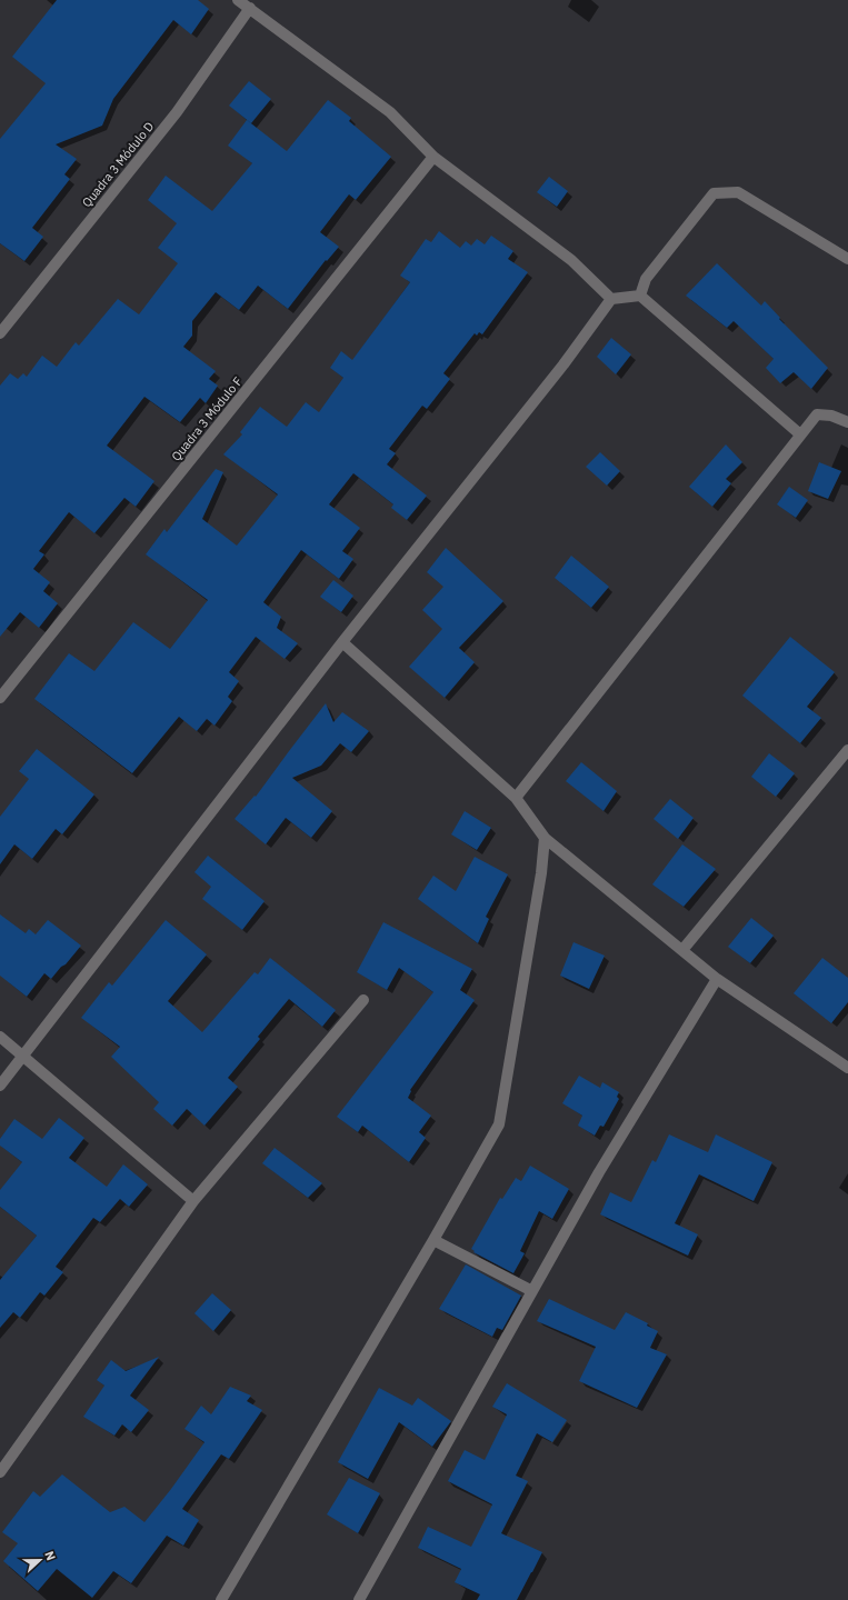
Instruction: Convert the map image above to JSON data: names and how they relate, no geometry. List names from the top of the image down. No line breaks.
{"streets":{"street":["Quadra 3 Módulo D","Quadra 3 Módulo F"]},"north":"right"}
